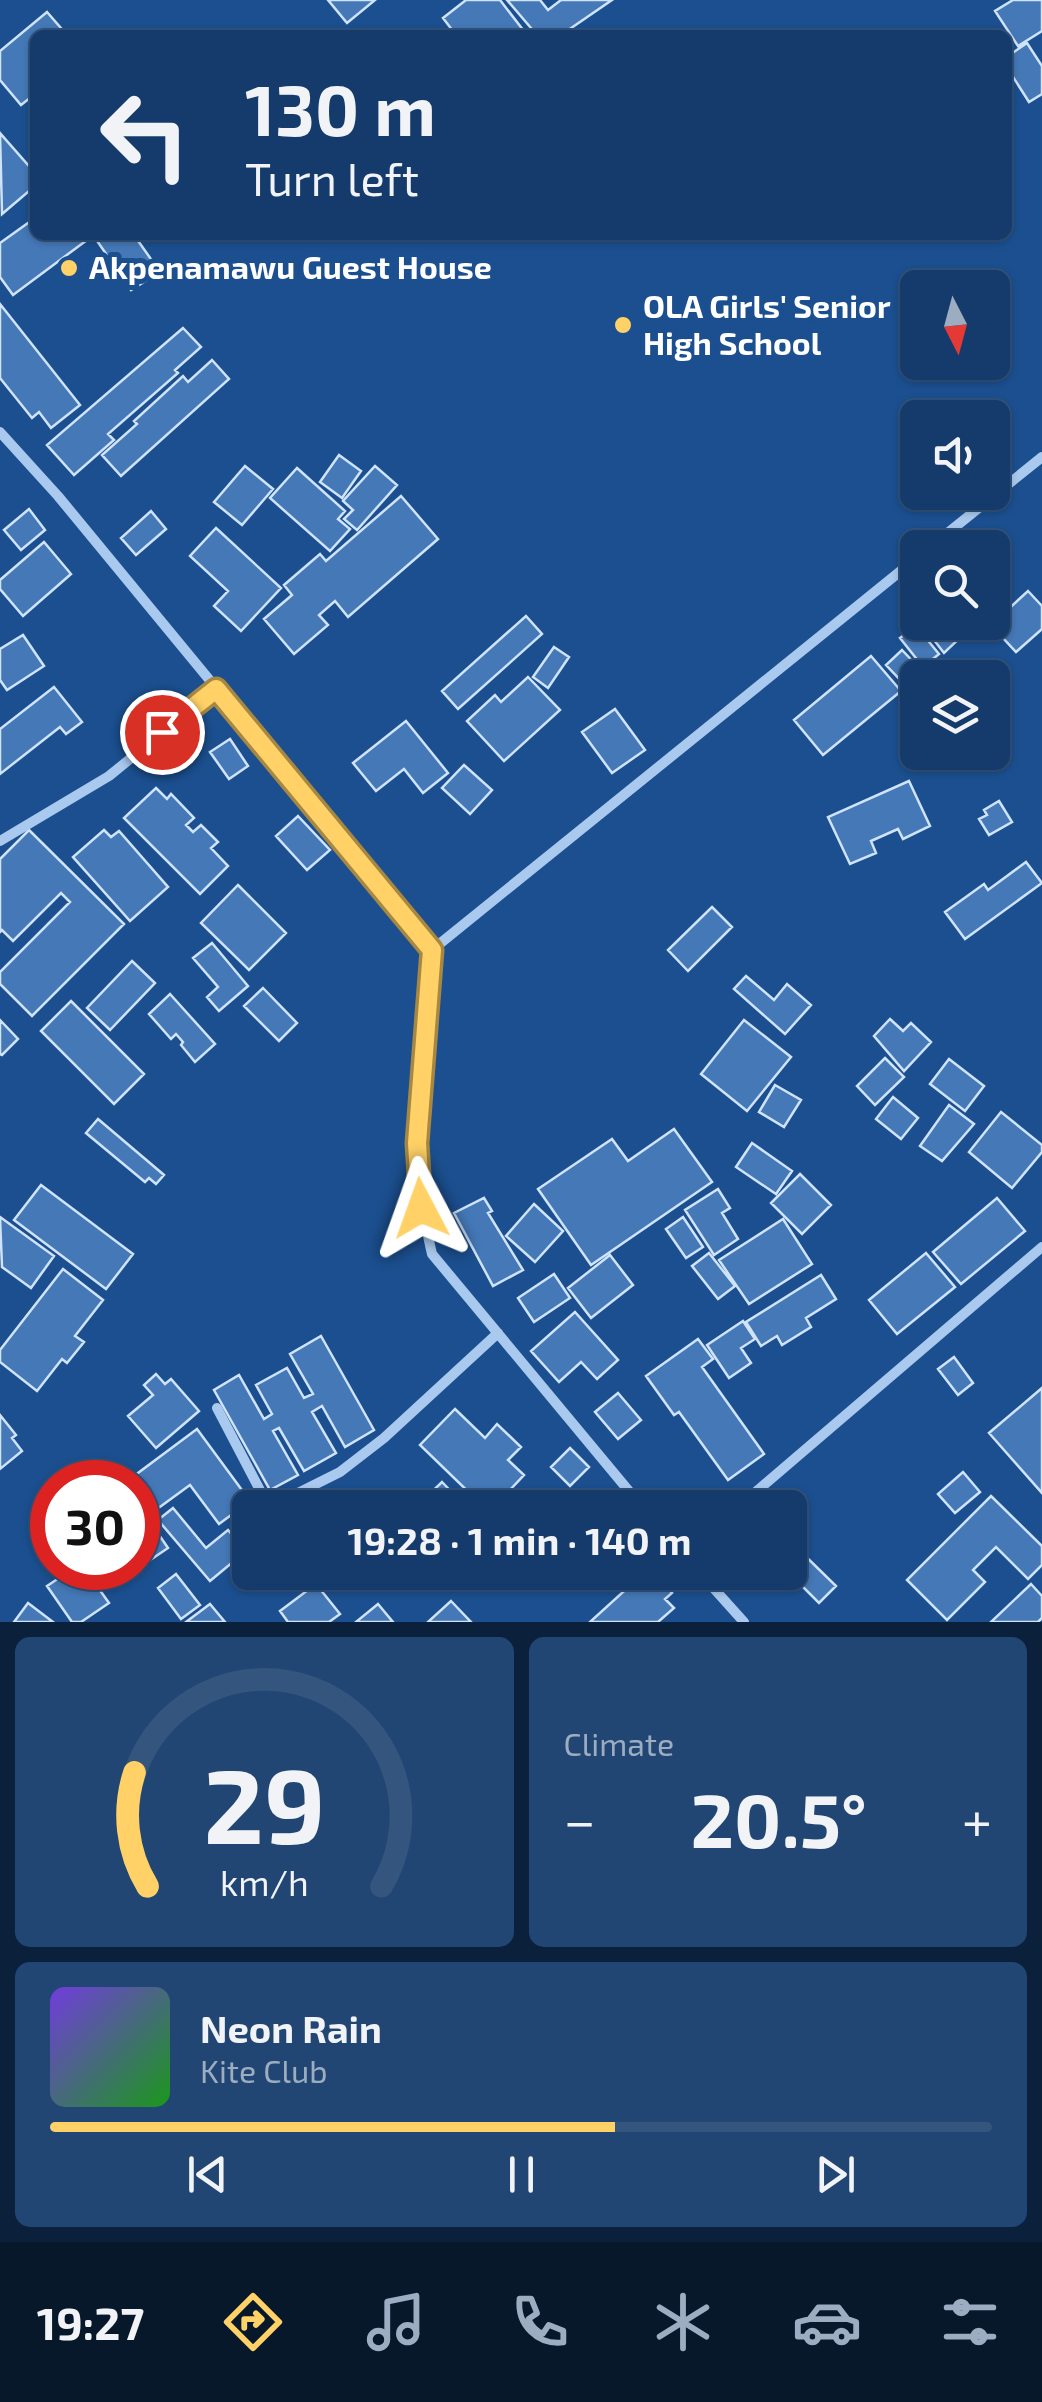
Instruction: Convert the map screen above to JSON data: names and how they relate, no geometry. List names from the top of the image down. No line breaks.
{"places":["Akpenamawu Guest House","OLA Girls' Senior High School"],"north":"bottom","page":{"turn":["130 m","Turn left"],"limit":"30","trip":"19:28 · 1 min · 140 m","tile":"Climate","heat":["−","20.5°","+"],"song":["Neon Rain","Kite Club"],"tabs":"19:27","gauge":["29","km/h"]}}
